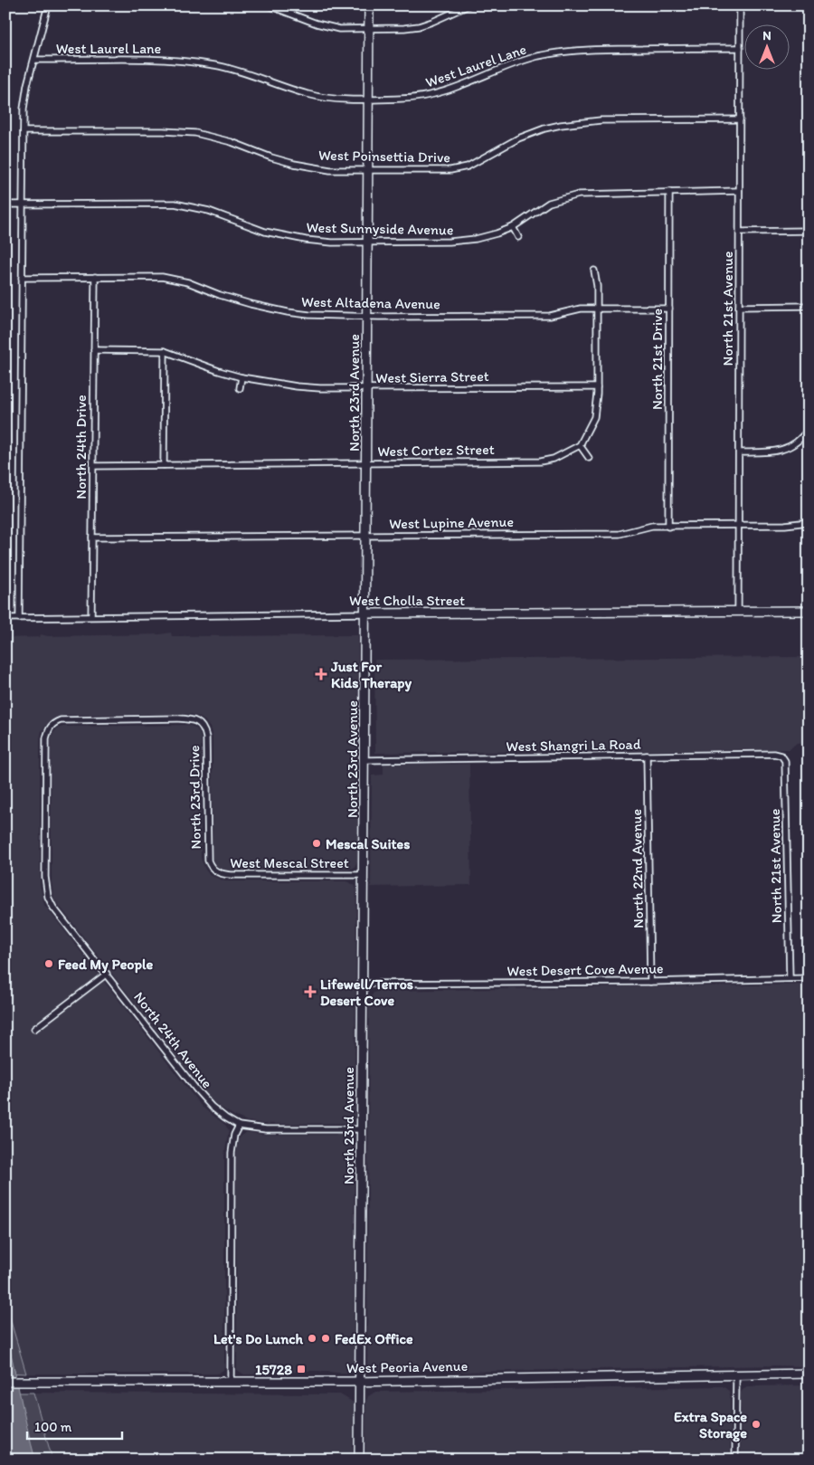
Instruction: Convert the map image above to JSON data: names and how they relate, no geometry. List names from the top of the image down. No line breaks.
{"streets":{"street":["West Laurel Lane","West Poinsettia Drive","West Sunnyside Avenue","West Altadena Avenue","North 21st Avenue","North 21st Drive","West Sierra Street","North 23rd Avenue","North 24th Drive","West Cortez Street","West Lupine Avenue","West Cholla Street","West Shangri La Road","North 23rd Drive","West Mescal Street","North 22nd Avenue","West Desert Cove Avenue","North 24th Avenue","West Peoria Avenue"]},"crossings":[["West Laurel Lane","North 21st Avenue"],["West Laurel Lane","North 23rd Avenue"],["West Poinsettia Drive","North 21st Avenue"],["West Poinsettia Drive","North 23rd Avenue"],["West Sunnyside Avenue","North 21st Avenue"],["West Sunnyside Avenue","North 21st Drive"],["West Sunnyside Avenue","North 23rd Avenue"],["West Altadena Avenue","North 21st Drive"],["West Altadena Avenue","North 23rd Avenue"],["West Altadena Avenue","North 24th Drive"],["North 21st Avenue","West Lupine Avenue"],["North 21st Avenue","West Cholla Street"],["North 21st Avenue","West Shangri La Road"],["North 21st Avenue","West Desert Cove Avenue"],["North 21st Drive","West Lupine Avenue"],["West Sierra Street","North 23rd Avenue"],["West Sierra Street","North 24th Drive"],["North 23rd Avenue","West Cortez Street"],["North 23rd Avenue","West Lupine Avenue"],["North 23rd Avenue","West Cholla Street"],["North 23rd Avenue","West Shangri La Road"],["North 23rd Avenue","West Mescal Street"],["North 23rd Avenue","West Desert Cove Avenue"],["North 23rd Avenue","West Peoria Avenue"],["North 24th Drive","West Cortez Street"],["North 24th Drive","West Lupine Avenue"],["North 24th Drive","West Cholla Street"],["West Shangri La Road","North 22nd Avenue"],["North 23rd Drive","West Mescal Street"],["North 23rd Drive","North 24th Avenue"],["North 22nd Avenue","West Desert Cove Avenue"]],"places":{"health":["Just For Kids Therapy","Lifewell/Terros Desert Cove"],"other":["Mescal Suites","Feed My People","Let's Do Lunch","FedEx Office","Extra Space Storage"],"transit":["15728"]},"scale_bar":"100 m","north":"top"}
